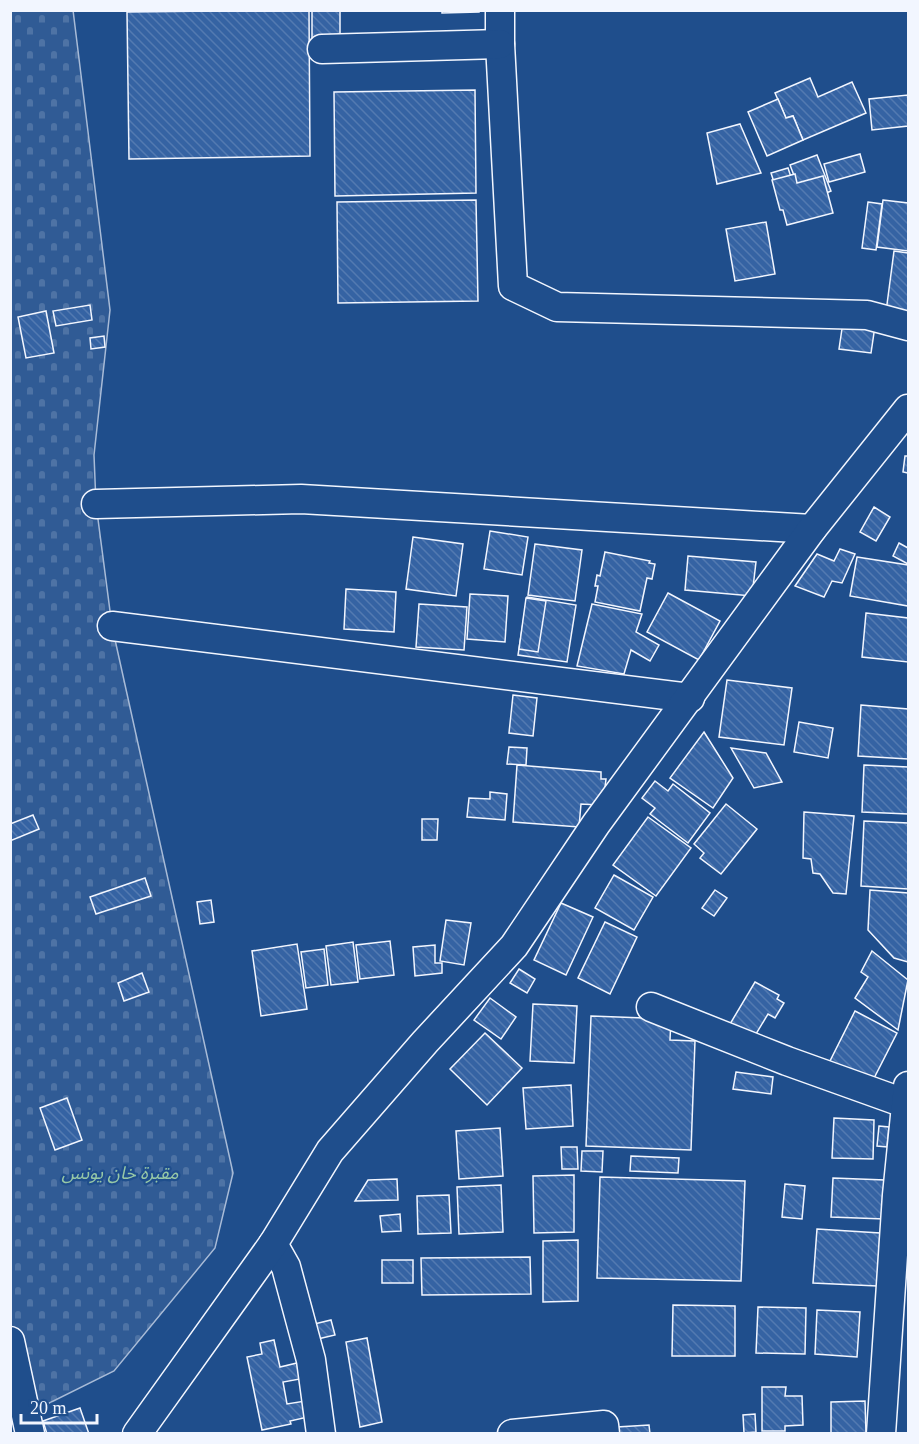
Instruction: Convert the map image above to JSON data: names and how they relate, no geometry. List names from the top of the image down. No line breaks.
{"parks":["مقبرة خان يونس"],"scale_bar":"20 m"}
